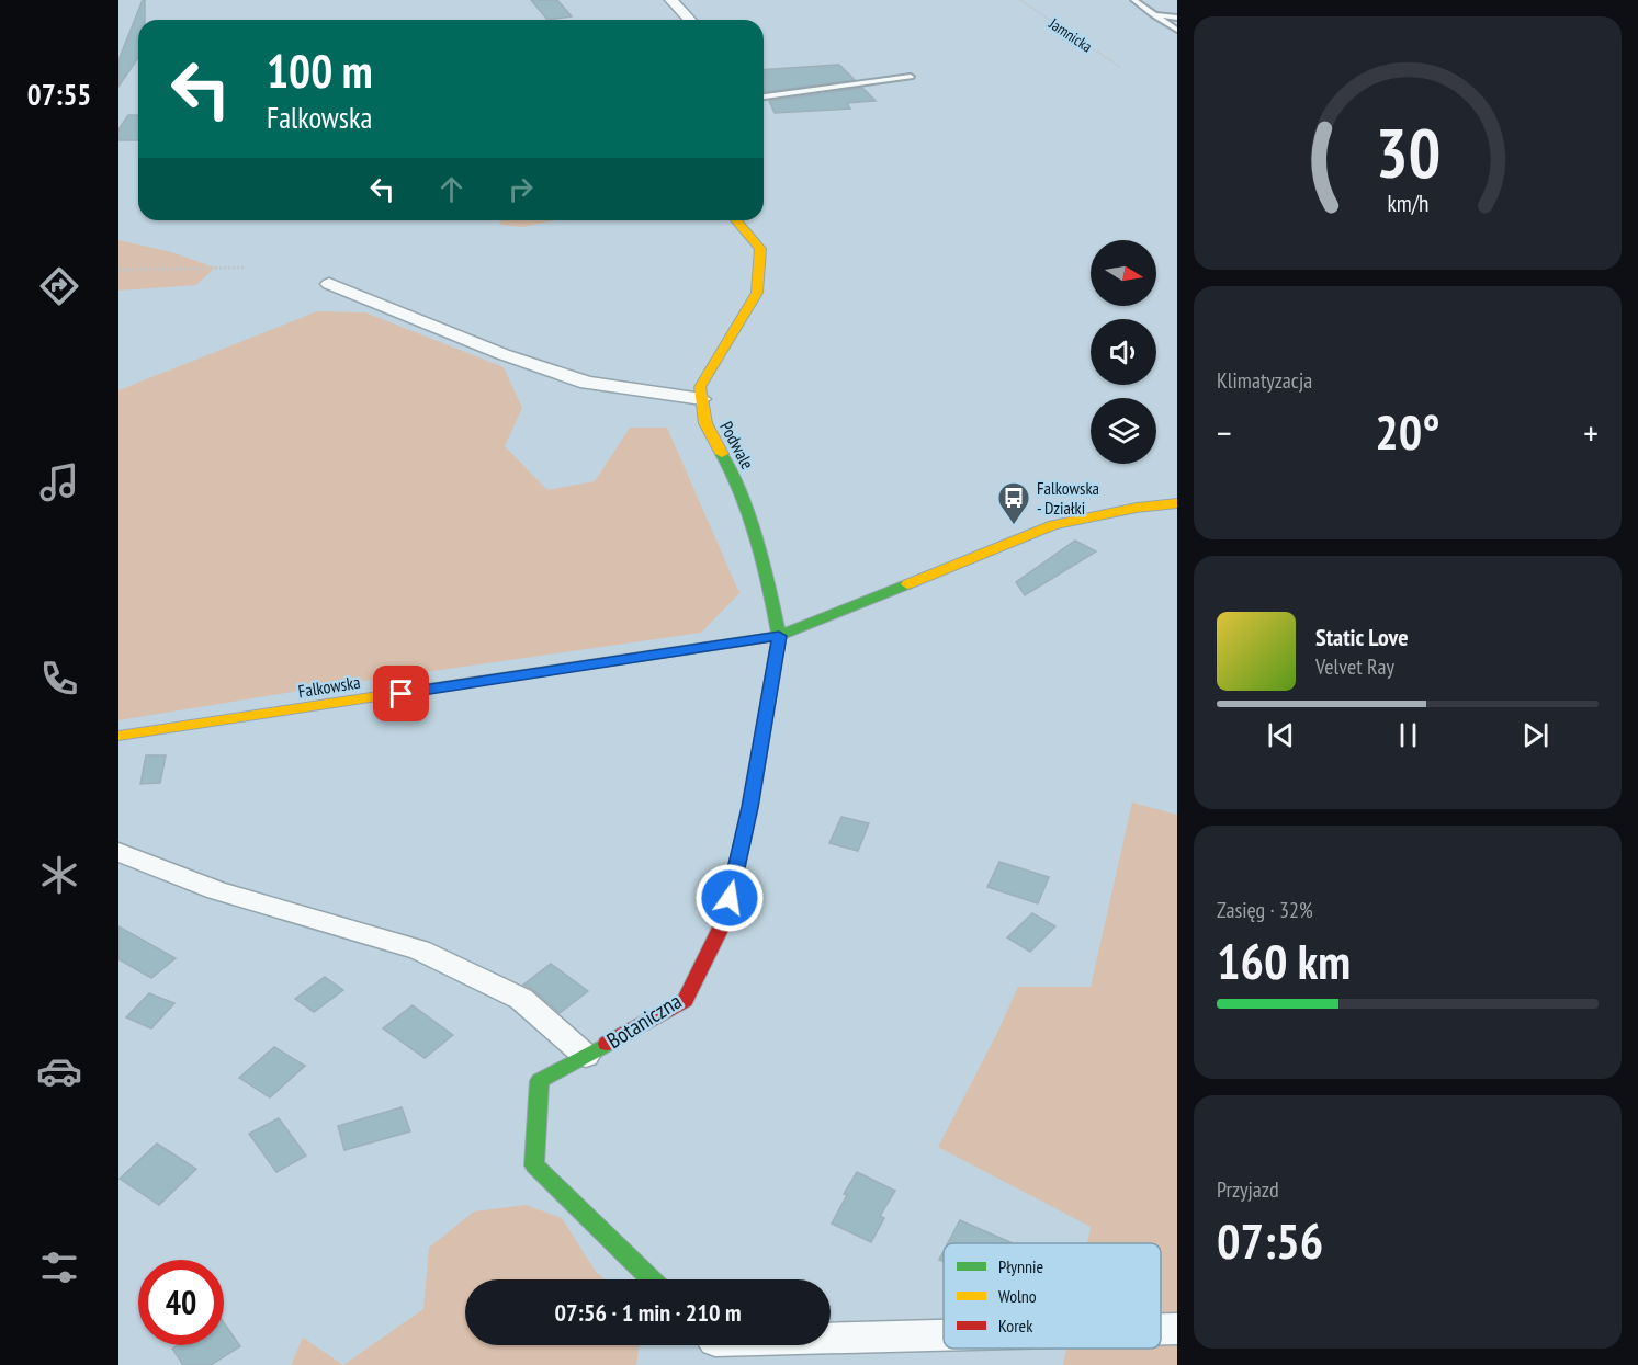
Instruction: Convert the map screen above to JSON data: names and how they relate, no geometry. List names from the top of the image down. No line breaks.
{"streets":{"street":["Podwale","Falkowska","Botaniczna"],"path":["Jamnicka"]},"crossings":[["Podwale","Falkowska"],["Podwale","Botaniczna"],["Falkowska","Botaniczna"]],"places":{"bus stop":["Falkowska - Działki"]},"legend":["Płynnie","Wolno","Korek"],"north":"right","page":{"tabs":"07:55","turn":["100 m","Falkowska"],"tile":["Klimatyzacja",["Zasięg · 32%","160 km"],["Przyjazd","07:56"]],"heat":["−","20°","+"],"song":["Static Love","Velvet Ray"],"limit":"40","trip":"07:56 · 1 min · 210 m","gauge":["30","km/h"]}}
